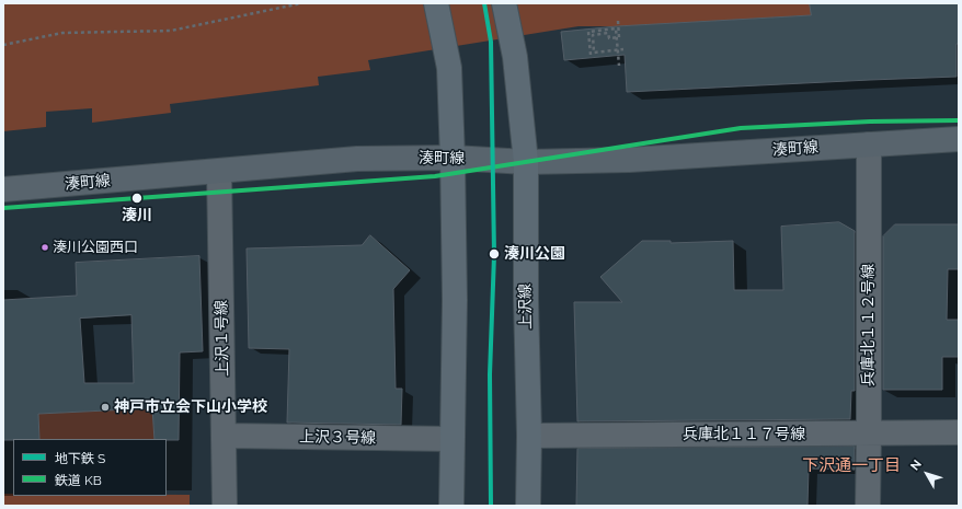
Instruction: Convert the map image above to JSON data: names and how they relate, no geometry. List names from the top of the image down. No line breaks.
{"streets":{"main road":["上沢線"],"street":["湊町線","兵庫北１１２号線","上沢１号線","兵庫北１１７号線","上沢３号線"]},"crossings":[["湊町線","上沢線"],["湊町線","兵庫北１１２号線"],["湊町線","上沢１号線"],["上沢線","兵庫北１１７号線"],["兵庫北１１２号線","兵庫北１１７号線"],["上沢１号線","上沢３号線"]],"districts":["下沢通一丁目"],"places":["湊川","湊川公園西口","湊川公園","神戸市立会下山小学校"],"lines":["metro line S","rail line KB"],"legend":["地下鉄 S","鉄道 KB"],"north":"top left"}
